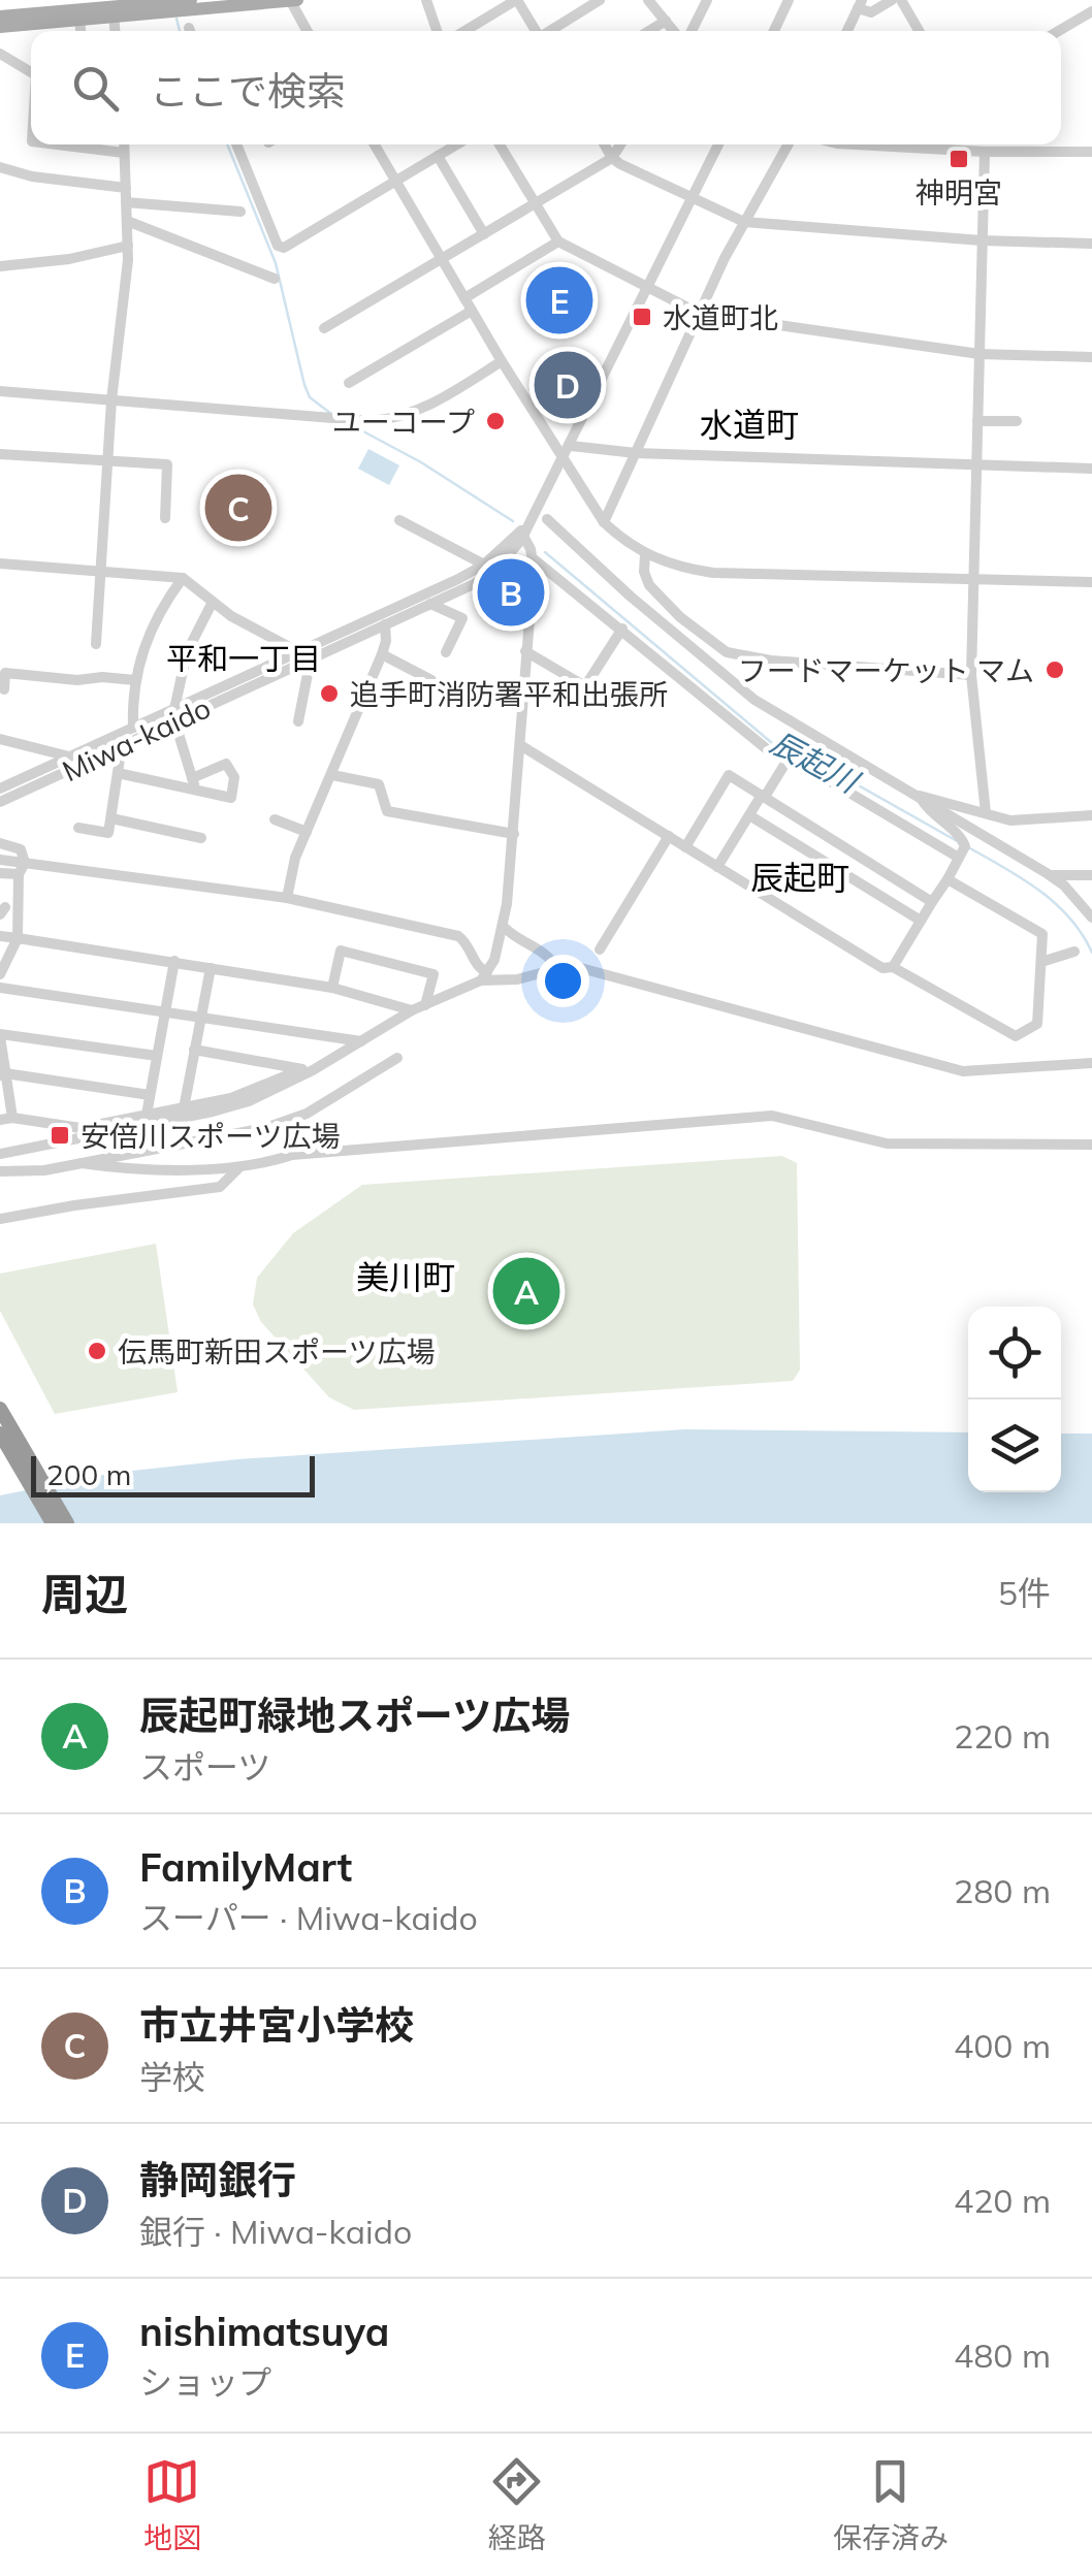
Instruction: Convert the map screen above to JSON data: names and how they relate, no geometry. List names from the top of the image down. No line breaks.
{"streets":{"street":["Miwa-kaido"]},"districts":["水道町","平和一丁目","辰起町","美川町"],"water":["辰起川"],"places":{"transit":["神明宮","水道町北","安倍川スポーツ広場"],"other":["ユーコープ","フードマーケット マム","追手町消防署平和出張所","伝馬町新田スポーツ広場"]},"scale_bar":"200 m","page":{"search":"ここで検索","pins":["E","D","C","B","A"],"scale":"200 m","heading":["周辺","5件"],"list":[{"mark":"A","name":"辰起町緑地スポーツ広場","note":"スポーツ","value":"220 m"},{"mark":"B","name":"FamilyMart","note":"スーパー · Miwa-kaido","value":"280 m"},{"mark":"C","name":"市立井宮小学校","note":"学校","value":"400 m"},{"mark":"D","name":"静岡銀行","note":"銀行 · Miwa-kaido","value":"420 m"},{"mark":"E","name":"nishimatsuya","note":"ショップ","value":"480 m"}],"nav":["地図","経路","保存済み"]}}
